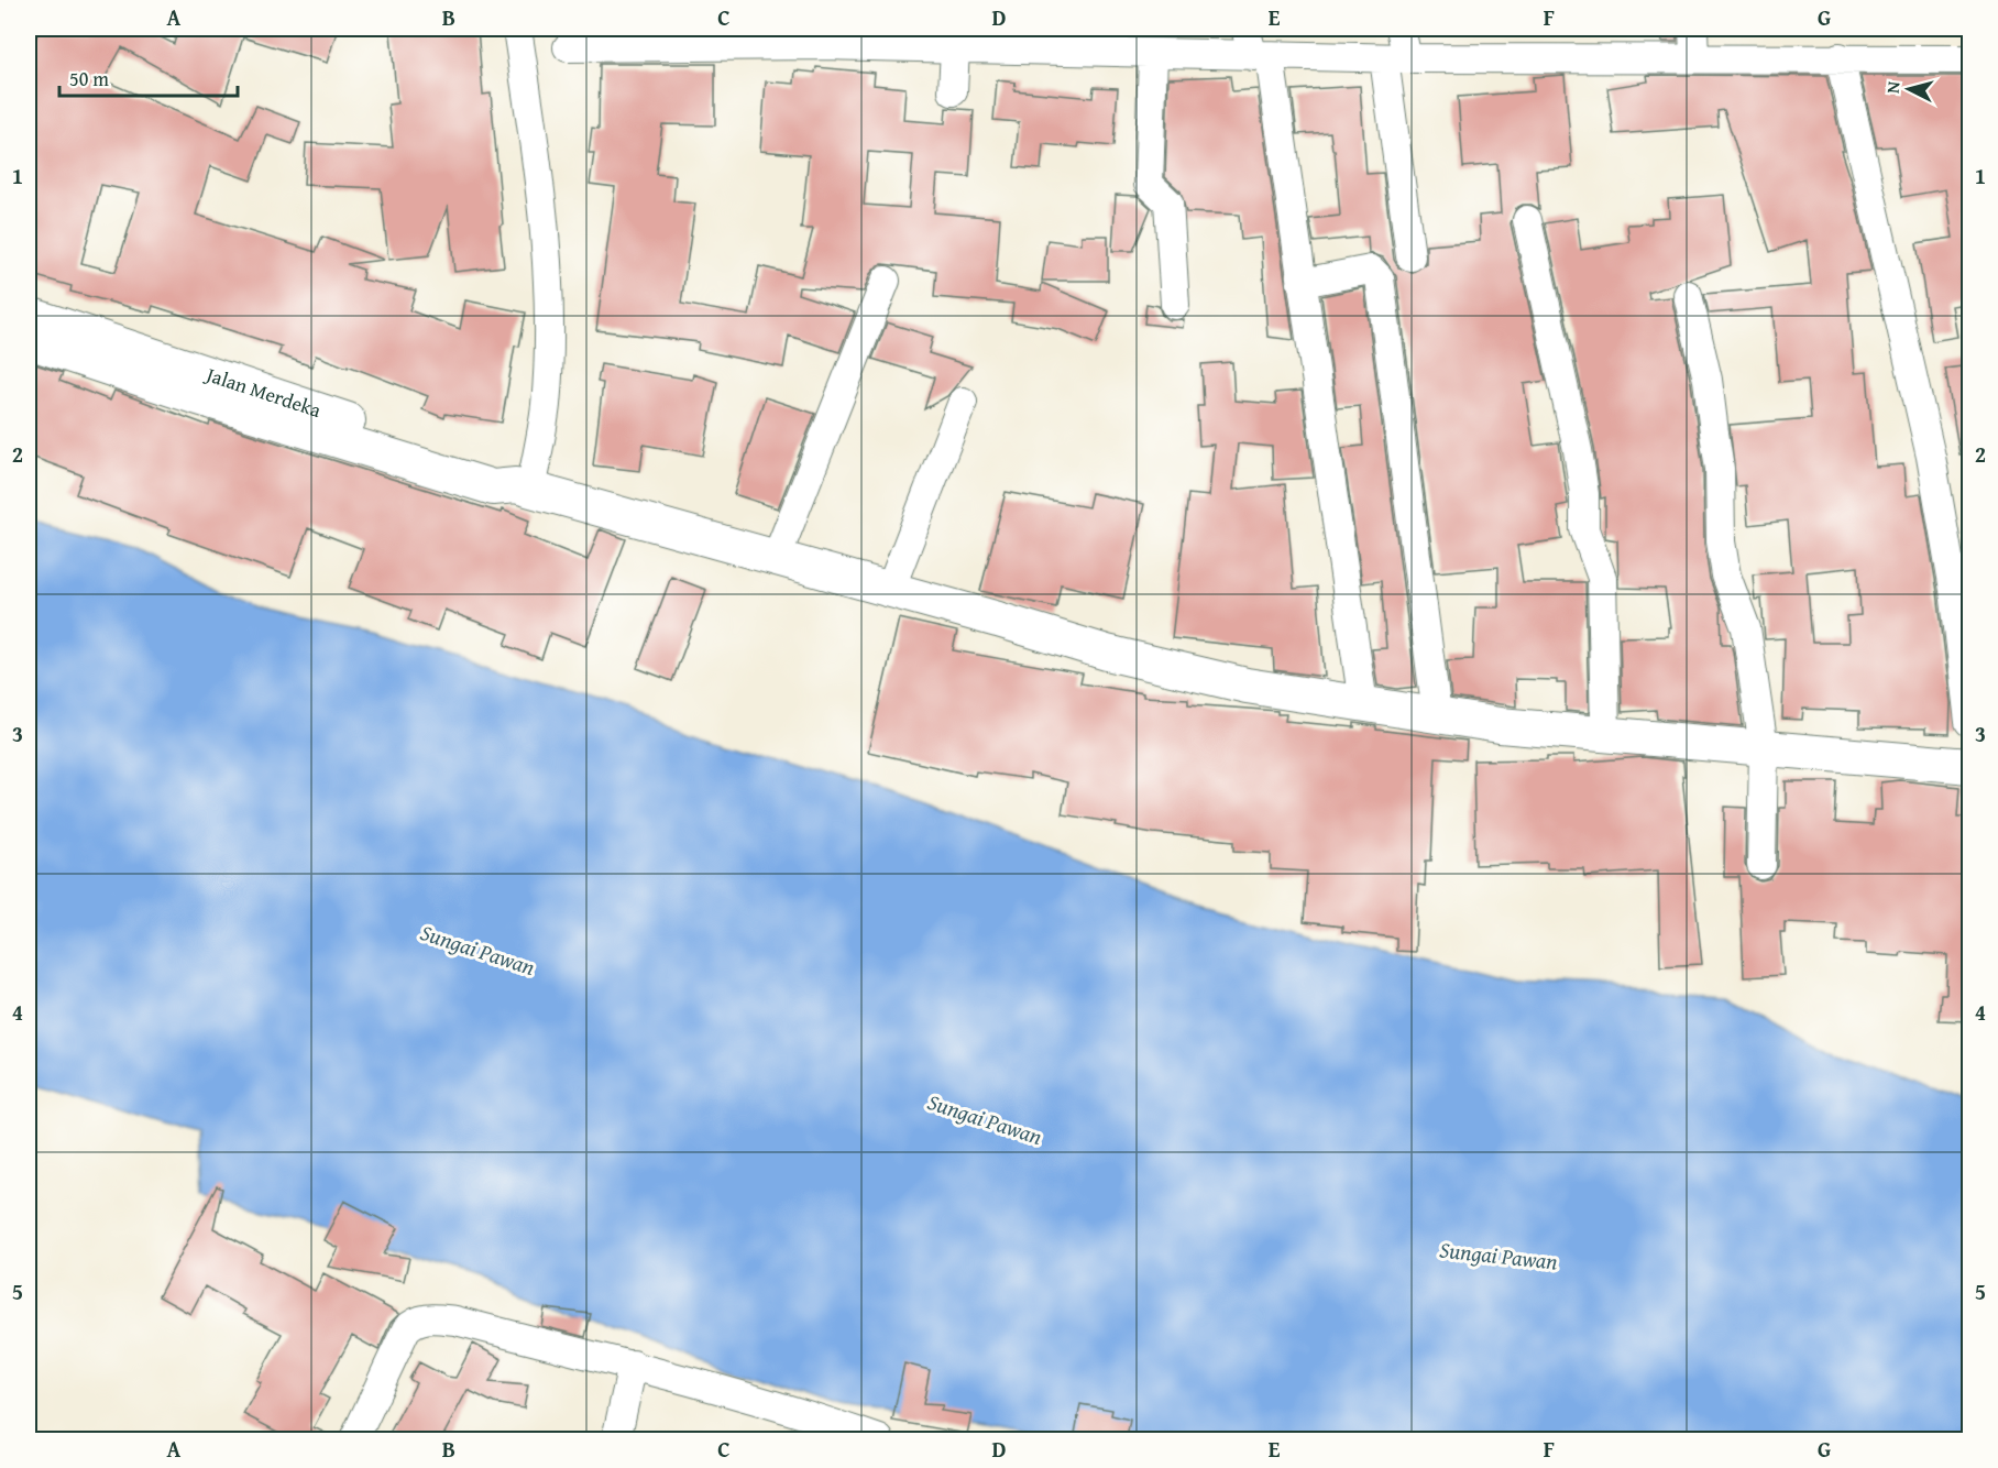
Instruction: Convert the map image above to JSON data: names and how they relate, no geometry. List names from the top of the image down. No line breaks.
{"streets":{"main road":["Jalan Merdeka"]},"water":["Sungai Pawan"],"scale_bar":"50 m","north":"left","grid":{"columns":["A","B","C","D","E","F","G"],"rows":["1","2","3","4","5"]}}
